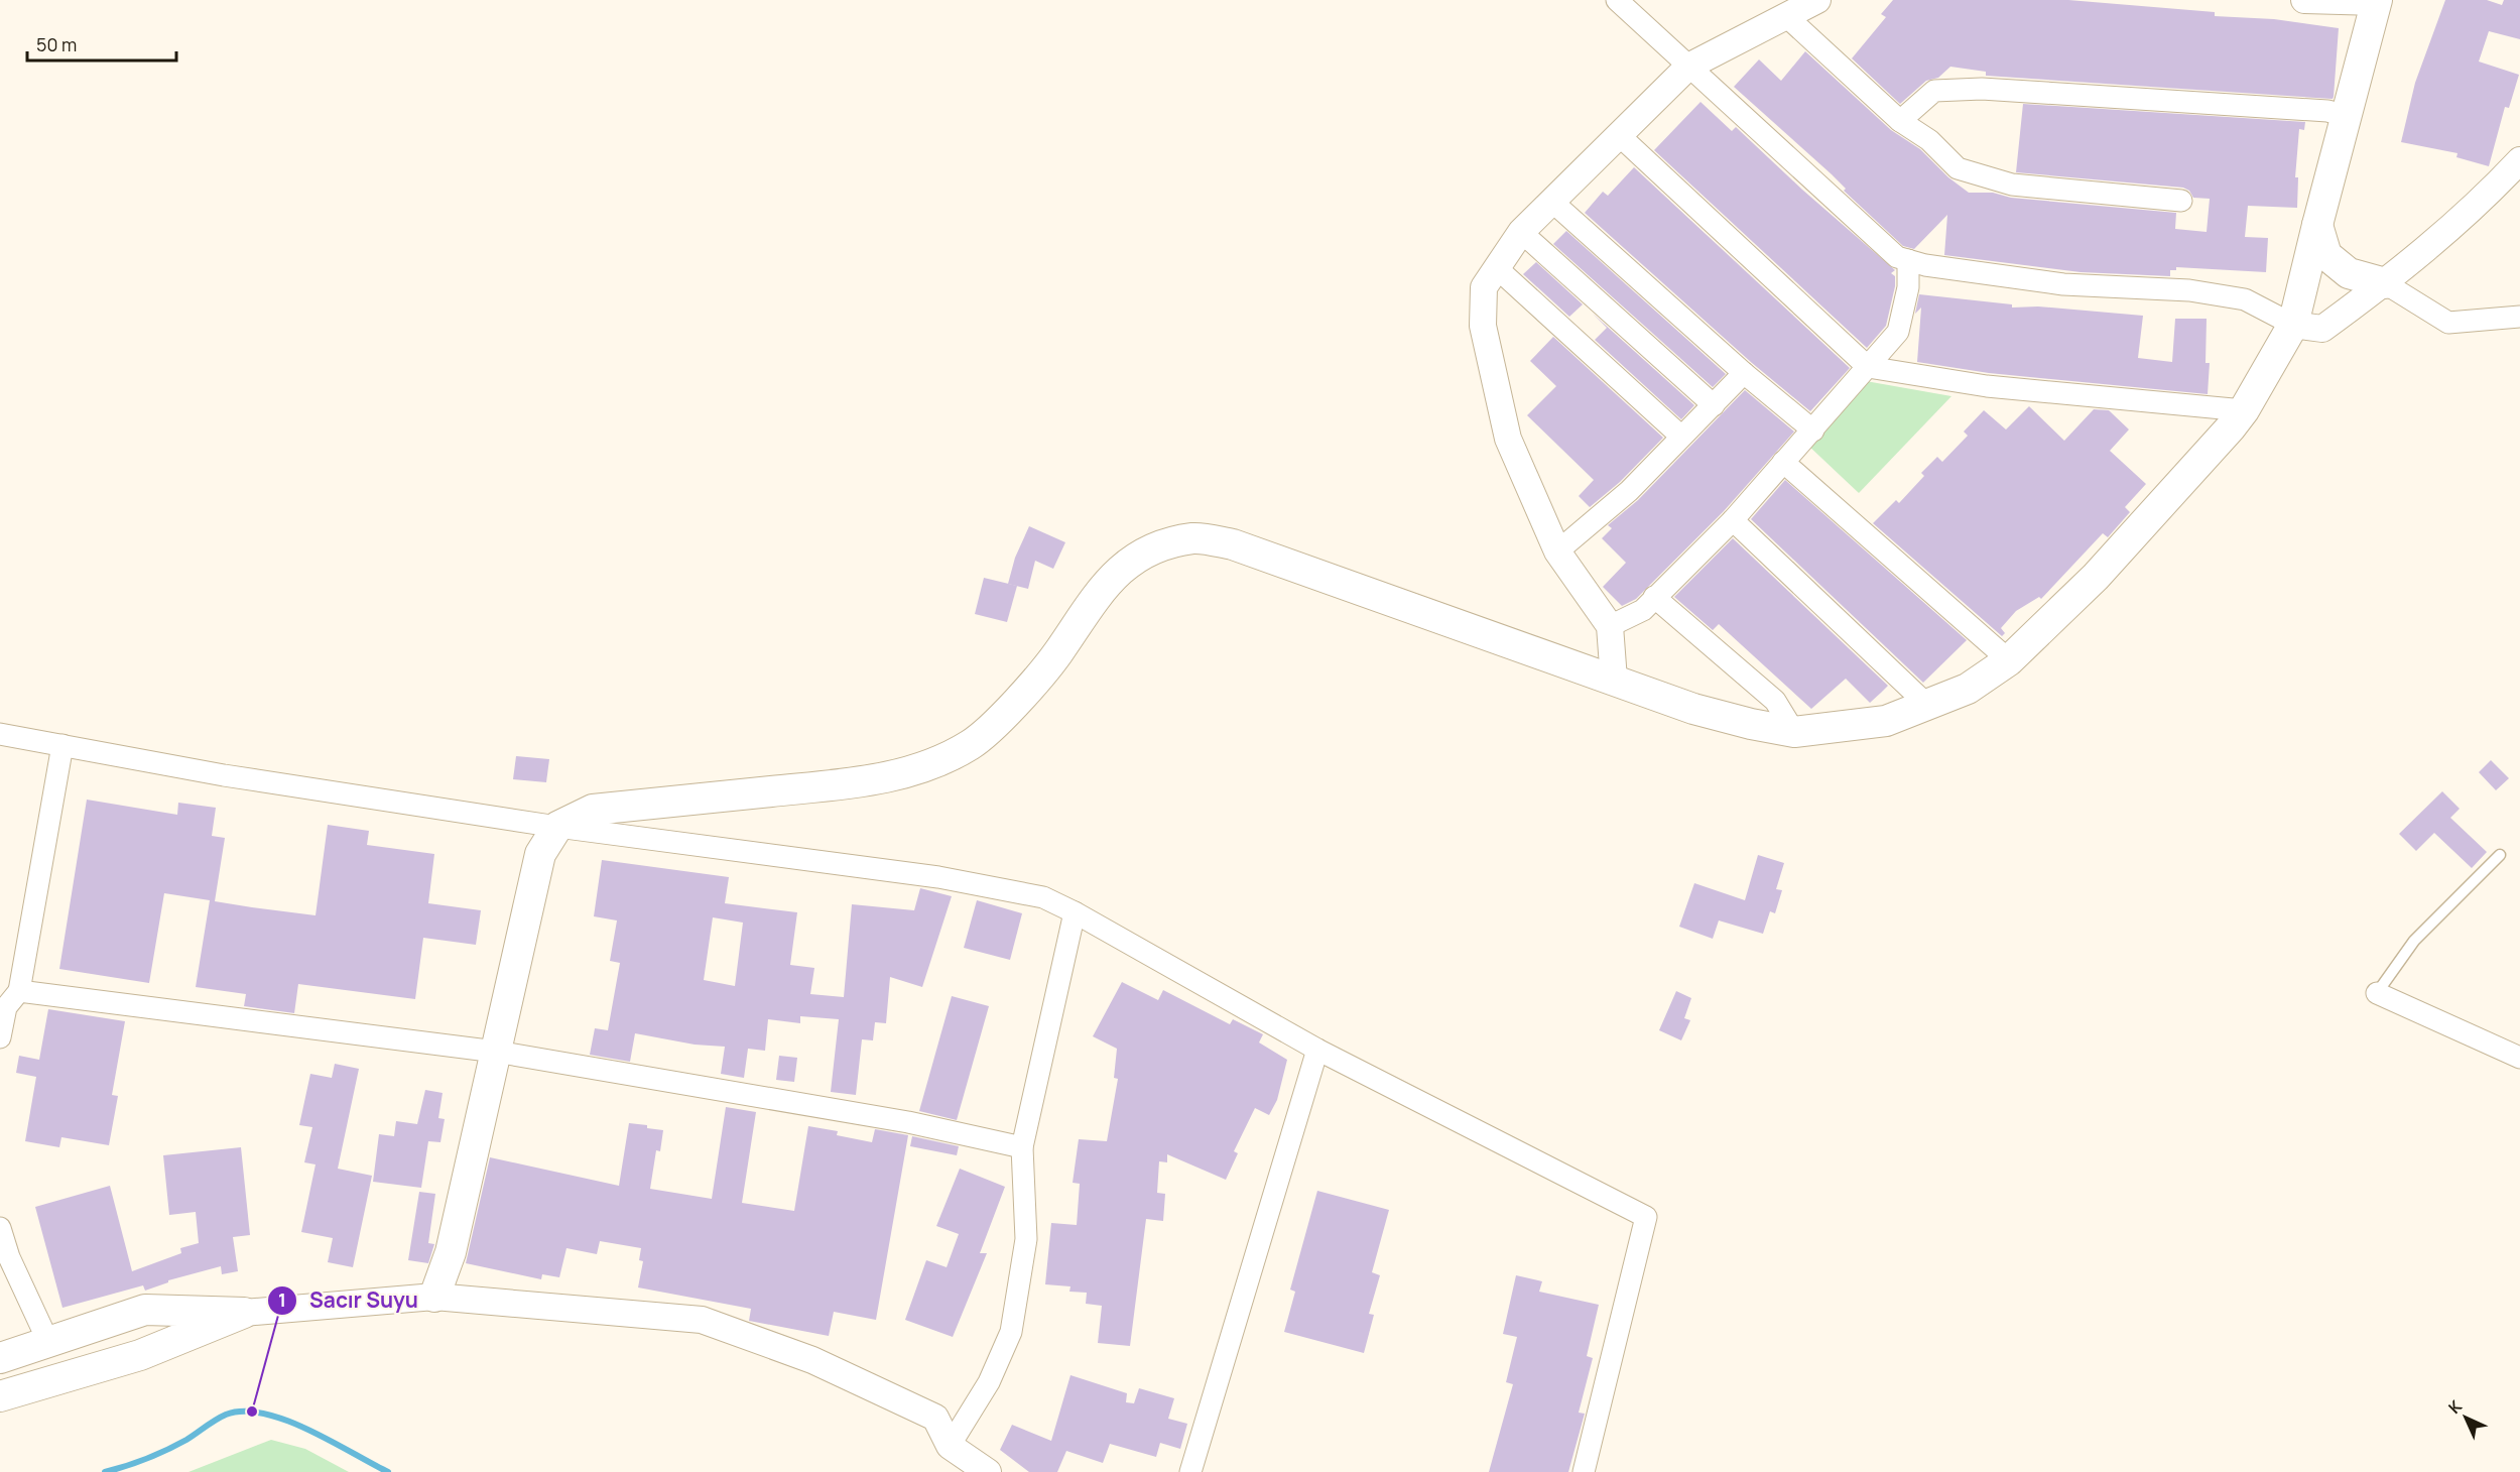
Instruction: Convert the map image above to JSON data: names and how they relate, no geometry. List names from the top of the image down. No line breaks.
{"places":["Sacır Suyu"],"scale_bar":"50 m","north":"top left"}
